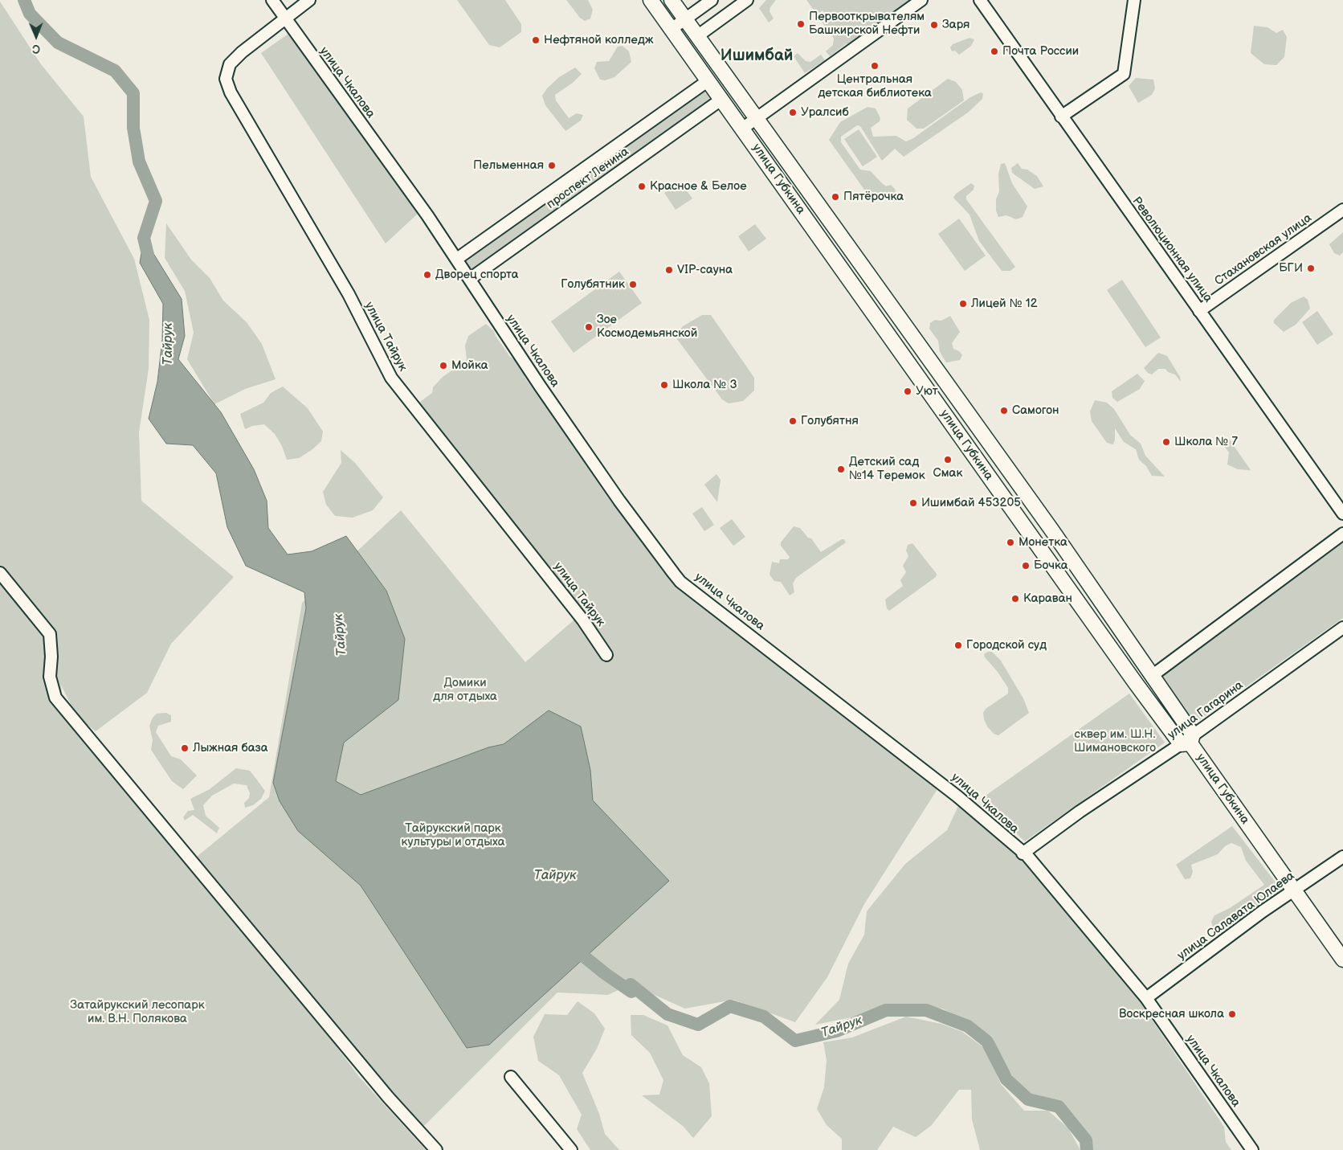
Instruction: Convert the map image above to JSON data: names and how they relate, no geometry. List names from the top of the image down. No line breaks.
{"streets":{"main road":["улица Губкина"],"street":["улица Чкалова","проспект Ленина","Революционная улица","Стахановская улица","улица Тайрук","улица Гагарина","улица Салавата Юлаева"]},"crossings":[["улица Чкалова","проспект Ленина"],["улица Чкалова","улица Тайрук"],["улица Чкалова","улица Гагарина"],["улица Чкалова","улица Салавата Юлаева"],["проспект Ленина","улица Губкина"],["улица Губкина","улица Гагарина"],["улица Губкина","улица Салавата Юлаева"],["Революционная улица","Стахановская улица"]],"districts":["Ишимбай"],"water":["Тайрук"],"parks":["Домики для отдыха","сквер им. Ш.Н. Шимановского","Тайрукский парк культуры и отдыха","Затайрукский лесопарк им. В.Н. Полякова"],"places":["Первооткрывателям Башкирской Нефти","Заря","Нефтяной колледж","Почта России","Центральная детская библиотека","Уралсиб","Пельменная","Красное & Белое","Пятёрочка","БГИ","VIP-сауна","Дворец спорта","Голубятник","Лицей № 12","Зое Космодемьянской","Мойка","Школа № 3","Уют","Самогон","Голубятня","Школа № 7","Смак","Детский сад №14 Теремок","Ишимбай 453205","Монетка","Бочка","Караван","Городской суд","Лыжная база","Воскресная школа"],"north":"bottom"}
